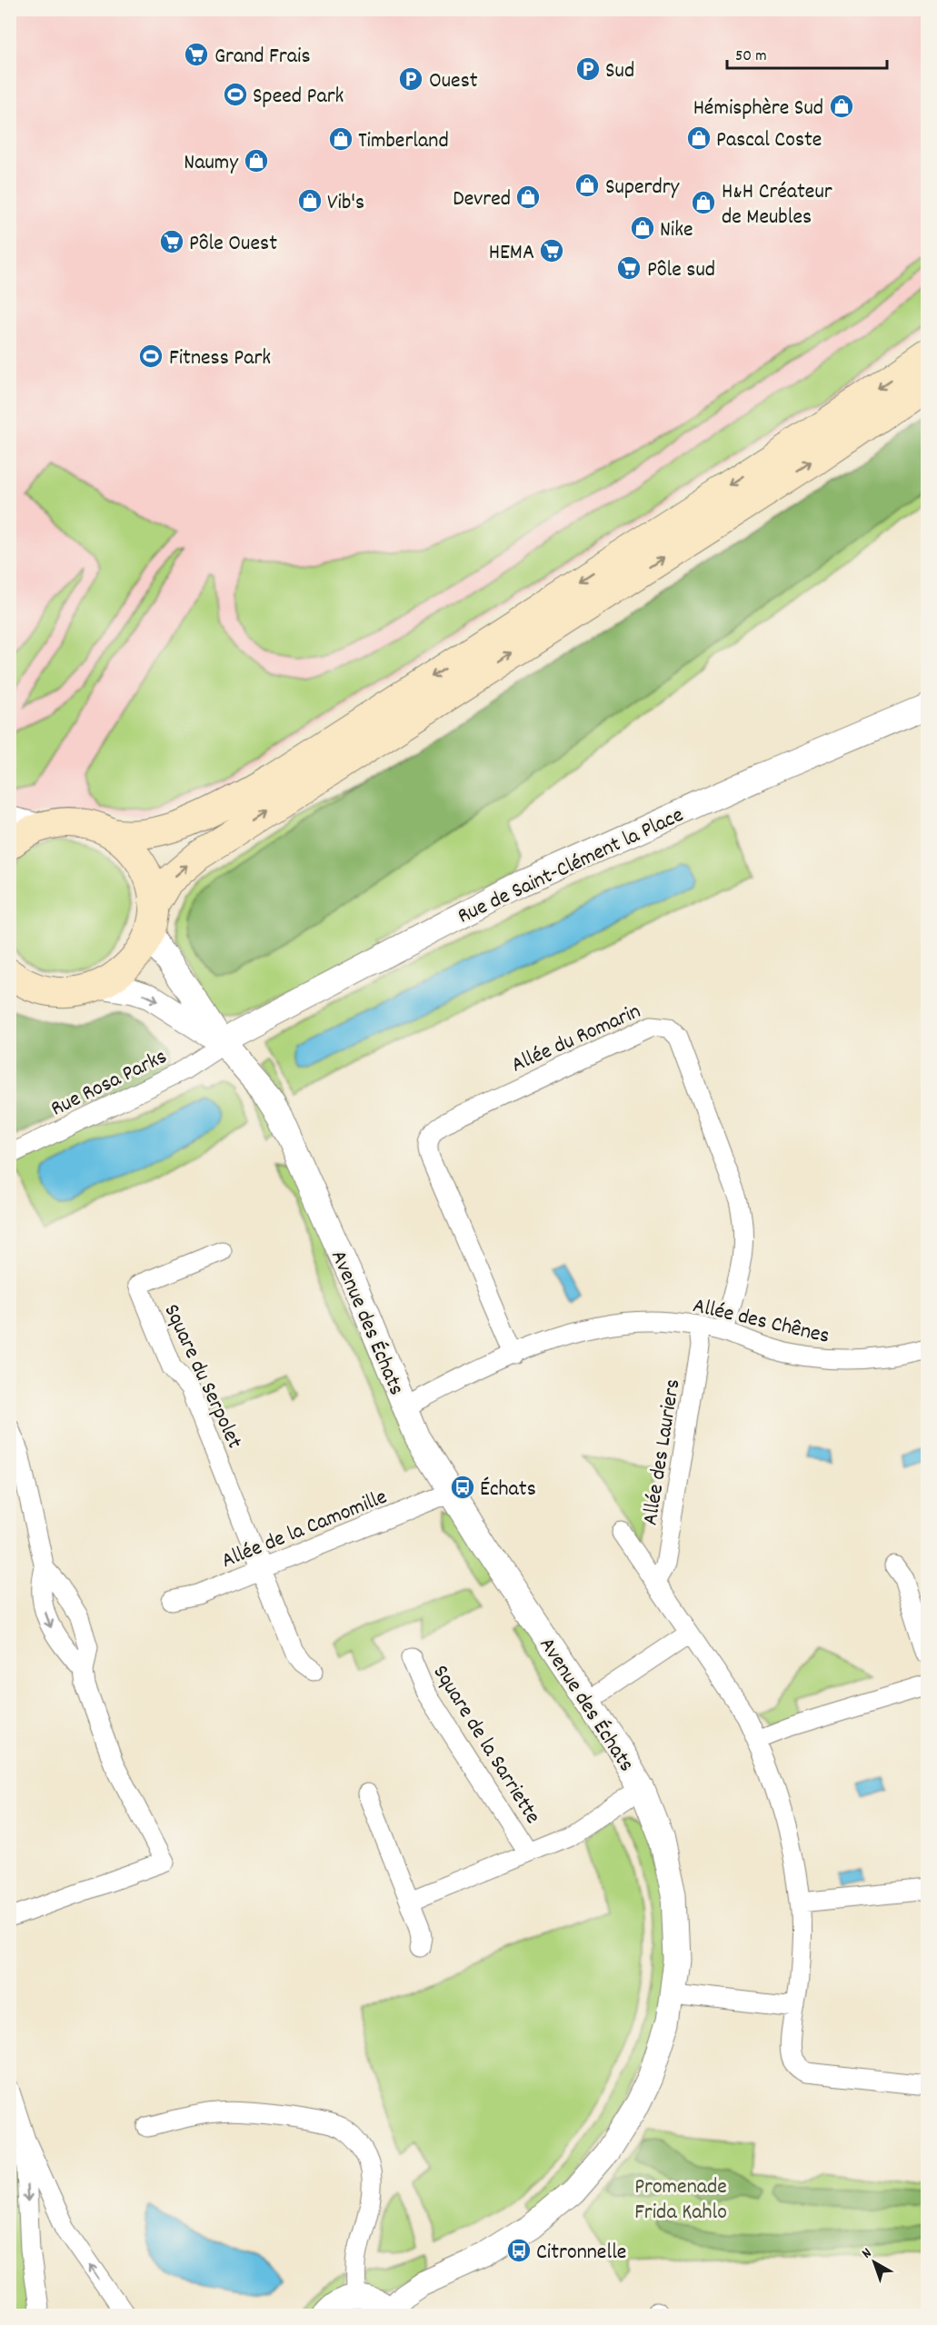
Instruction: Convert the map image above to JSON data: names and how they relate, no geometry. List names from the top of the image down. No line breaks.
{"streets":{"street":["Rue de Saint-Clément la Place","Allée du Romarin","Rue Rosa Parks","Allée des Chênes","Avenue des Échats","Square du Serpolet","Allée des Lauriers","Allée de la Camomille","Square de la Sarriette"]},"crossings":[["Rue de Saint-Clément la Place","Rue Rosa Parks"],["Rue de Saint-Clément la Place","Avenue des Échats"],["Allée du Romarin","Allée des Chênes"],["Rue Rosa Parks","Avenue des Échats"],["Allée des Chênes","Avenue des Échats"],["Allée des Chênes","Allée des Lauriers"],["Avenue des Échats","Allée de la Camomille"],["Avenue des Échats","Square de la Sarriette"],["Square du Serpolet","Allée de la Camomille"]],"parks":["Promenade Frida Kahlo"],"places":{"supermarket":["Grand Frais","Pôle Ouest","HEMA","Pôle sud"],"parking":["Sud","Ouest"],"sports":["Speed Park","Fitness Park"],"shop":["Hémisphère Sud","Pascal Coste","Timberland","Naumy","Superdry","Devred","Vib's","H&H Créateur de Meubles","Nike"],"bus stop":["Échats","Citronnelle"]},"scale_bar":"50 m","north":"top left"}
